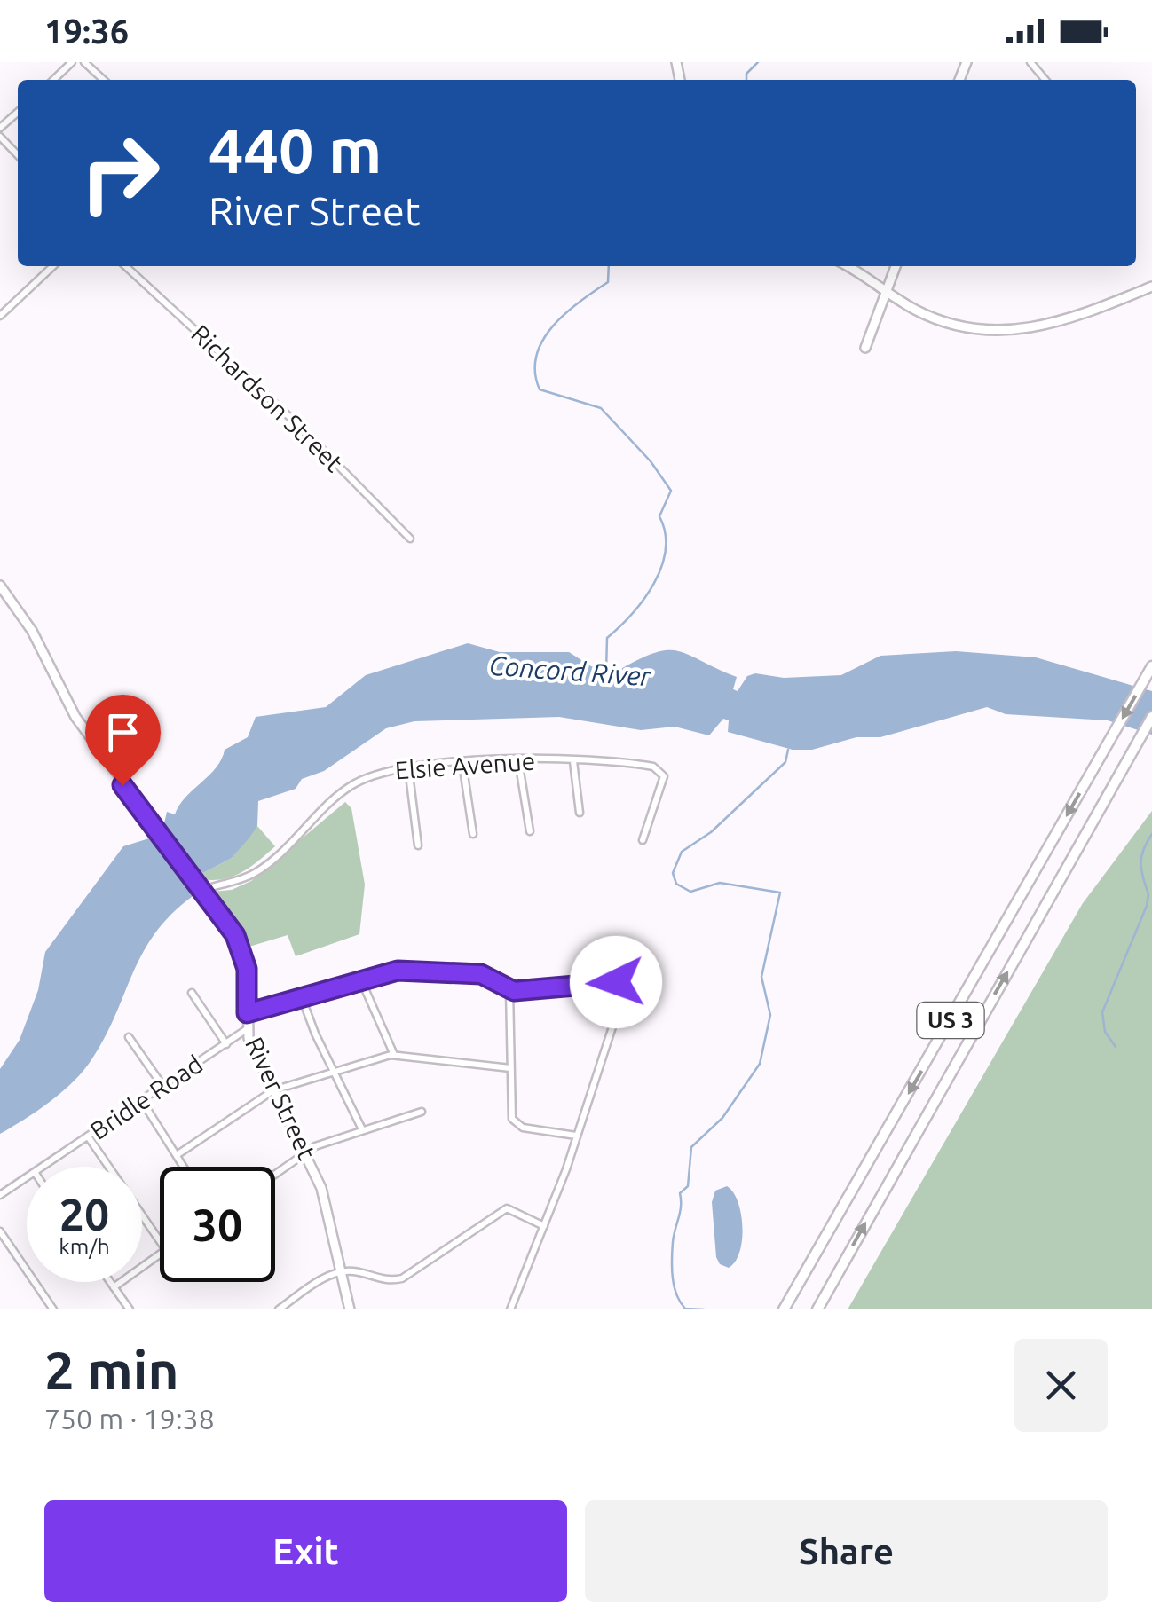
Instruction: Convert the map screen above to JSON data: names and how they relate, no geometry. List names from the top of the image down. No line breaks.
{"streets":{"highway":["US 3"],"main road":["River Street"],"street":["Richardson Street","Elsie Avenue","Bridle Road"]},"crossings":[["Elsie Avenue","River Street"],["Bridle Road","River Street"]],"water":["Concord River"],"page":{"status":"19:36","turn":["440 m","River Street"],"speed":"20 km/h","limit":"30","heading":["2 min","750 m · 19:38"],"buttons":["Exit","Share"]}}
